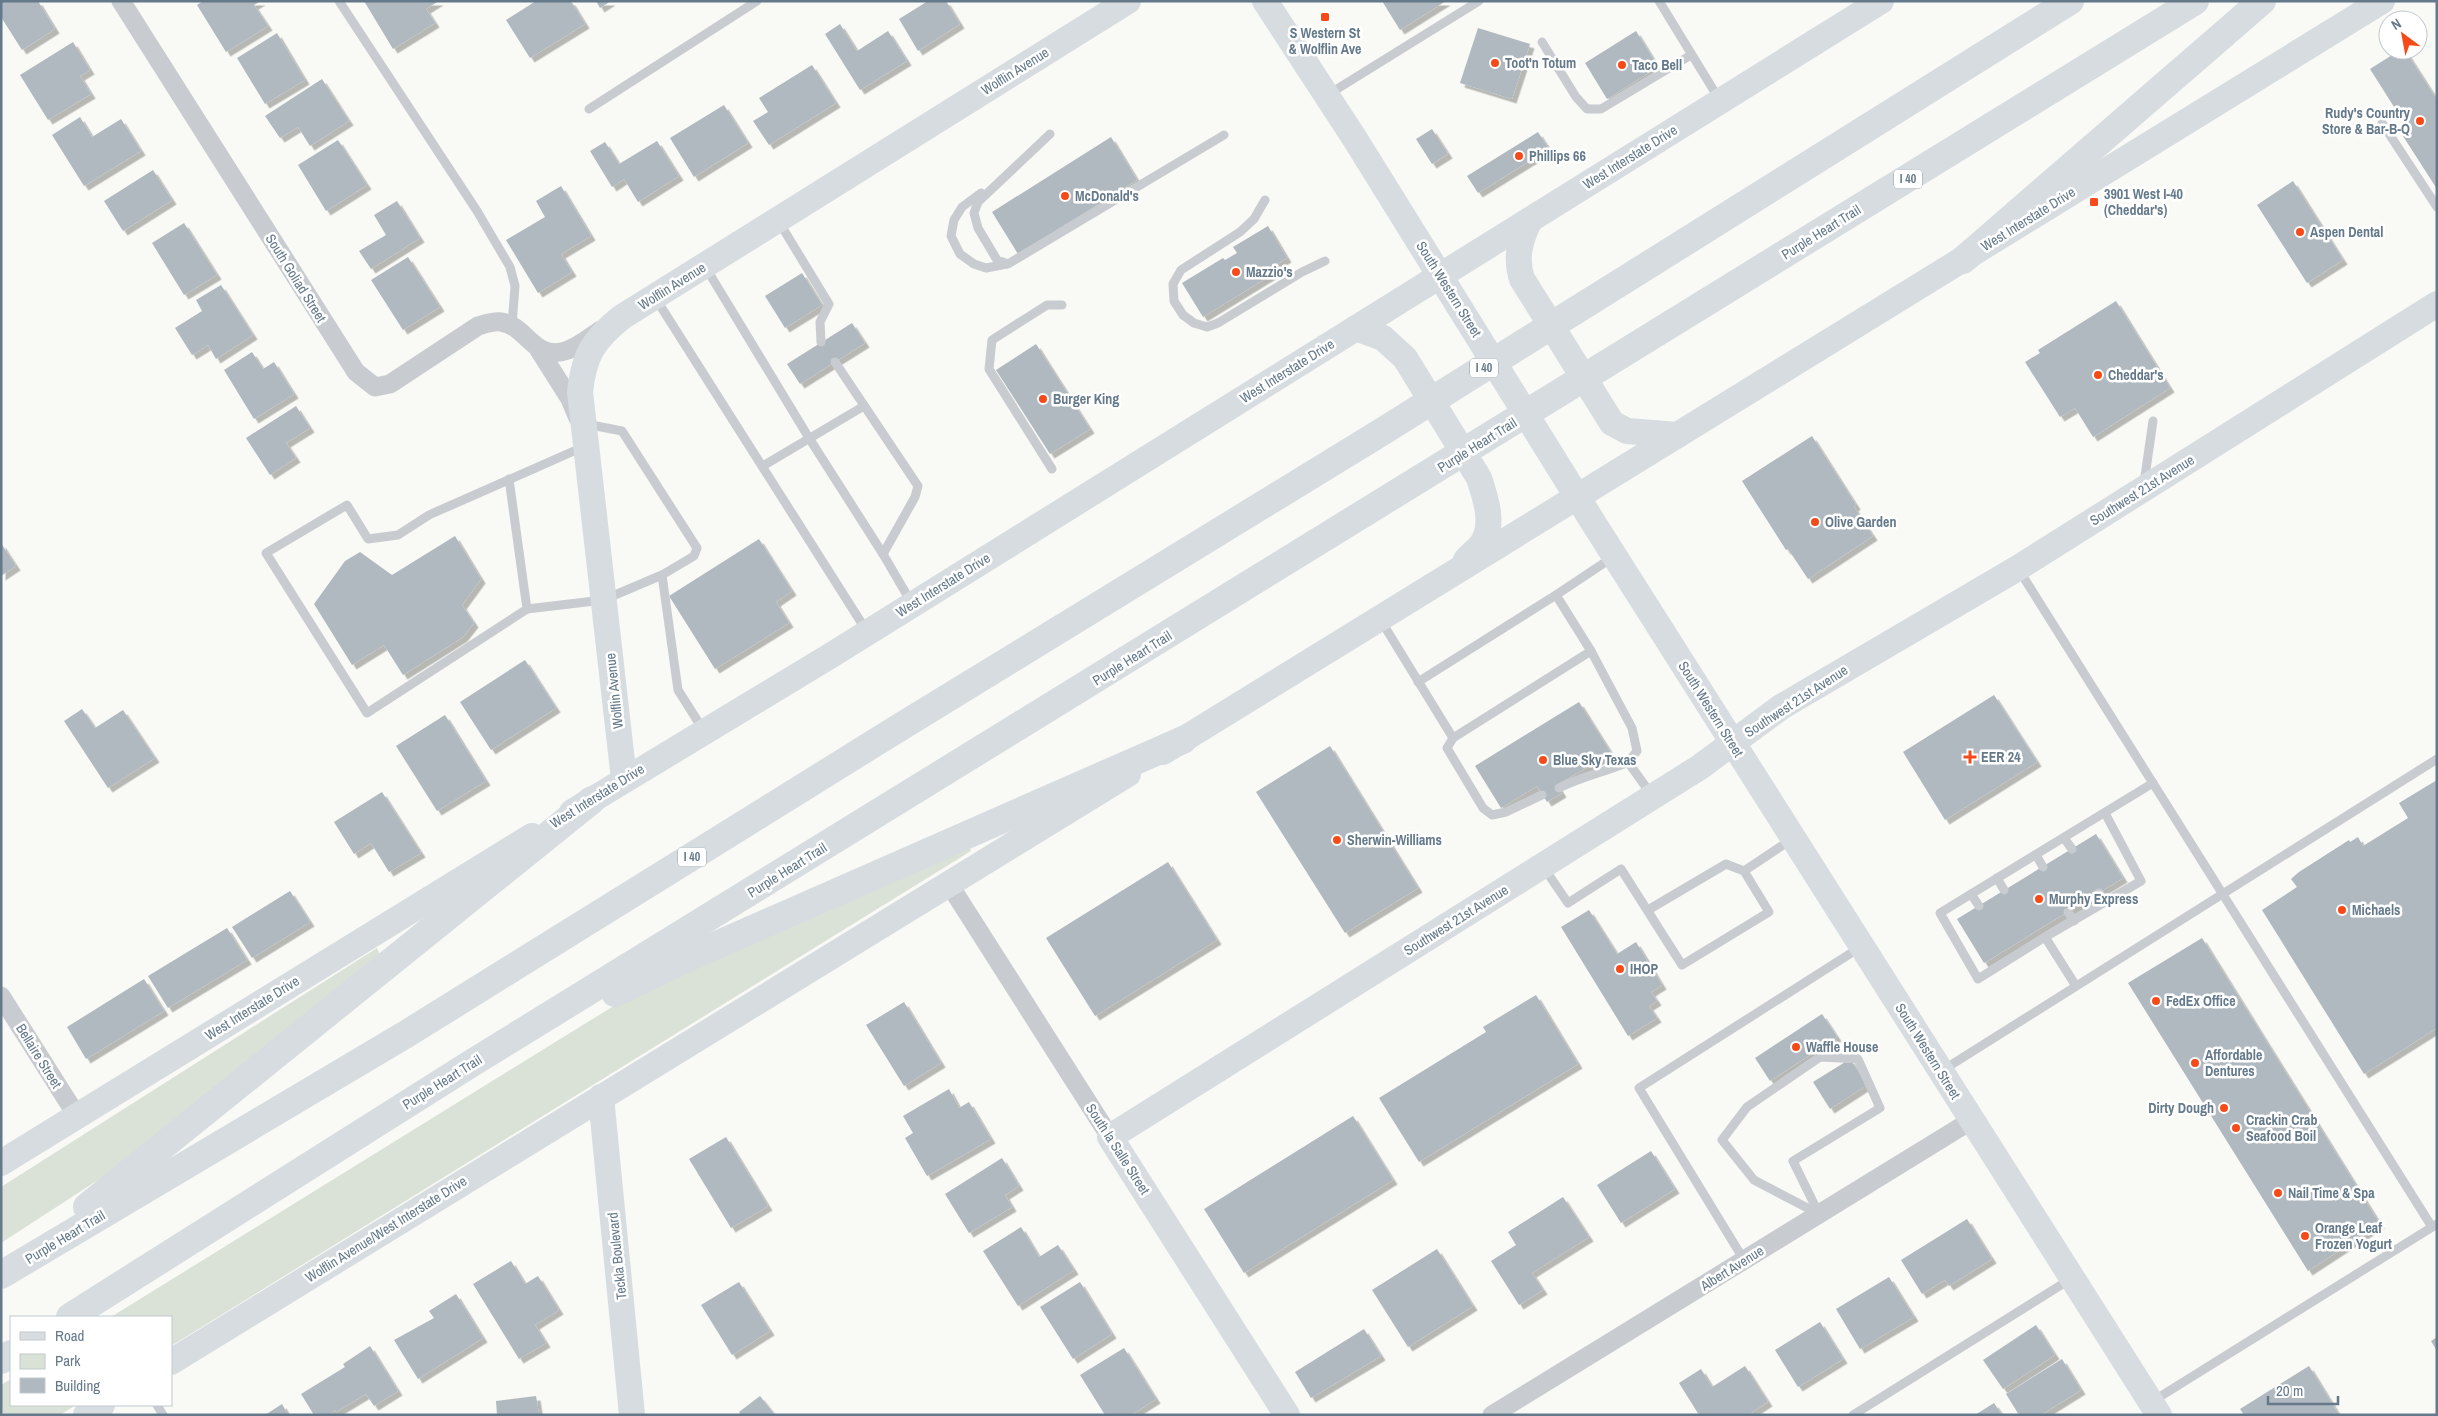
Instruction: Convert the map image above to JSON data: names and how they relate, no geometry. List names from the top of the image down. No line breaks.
{"streets":{"highway":["I 40","Purple Heart Trail"],"main road":["Wolflin Avenue","West Interstate Drive","South Western Street","Southwest 21st Avenue","South la Salle Street","Wolflin Avenue/West Interstate Drive","Teckla Boulevard"],"street":["South Goliad Street","Bellaire Street","Albert Avenue"]},"crossings":[["Wolflin Avenue","West Interstate Drive"],["West Interstate Drive","South Western Street"],["West Interstate Drive","Bellaire Street"],["West Interstate Drive","South la Salle Street"],["West Interstate Drive","Wolflin Avenue/West Interstate Drive"],["West Interstate Drive","Teckla Boulevard"],["South Western Street","Southwest 21st Avenue"],["South Western Street","Albert Avenue"],["Southwest 21st Avenue","South la Salle Street"],["Wolflin Avenue/West Interstate Drive","Teckla Boulevard"]],"places":{"transit":["S Western St & Wolflin Ave","3901 West I-40 (Cheddar's)"],"other":["Toot'n Totum","Taco Bell","Rudy's Country Store & Bar-B-Q","Phillips 66","McDonald's","Aspen Dental","Mazzio's","Cheddar's","Burger King","Olive Garden","Blue Sky Texas","Sherwin-Williams","Murphy Express","Michaels","IHOP","FedEx Office","Waffle House","Affordable Dentures","Dirty Dough","Crackin Crab Seafood Boil","Nail Time & Spa","Orange Leaf Frozen Yogurt"],"health":["EER 24"]},"legend":["Road","Park","Building"],"scale_bar":"20 m","north":"top left"}
